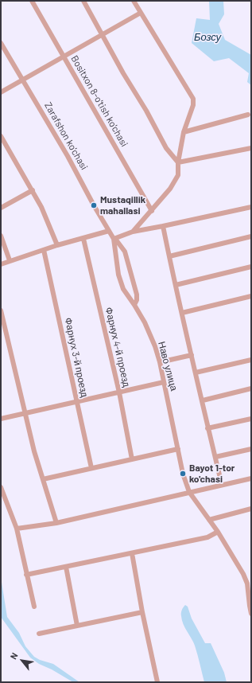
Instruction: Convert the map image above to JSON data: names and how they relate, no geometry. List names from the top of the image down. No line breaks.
{"streets":{"street":["Bositxon 8-o'tish ko'chasi","Zarafshon ko'chasi","Фарнух 4-й проезд","Фарнух 3-й проезд","Наво улица"]},"crossings":[["Zarafshon ko'chasi","Наво улица"]],"water":["Бозсу"],"places":["Mustaqillik mahallasi","Bayot 1-tor ko'chasi"],"north":"top left"}
